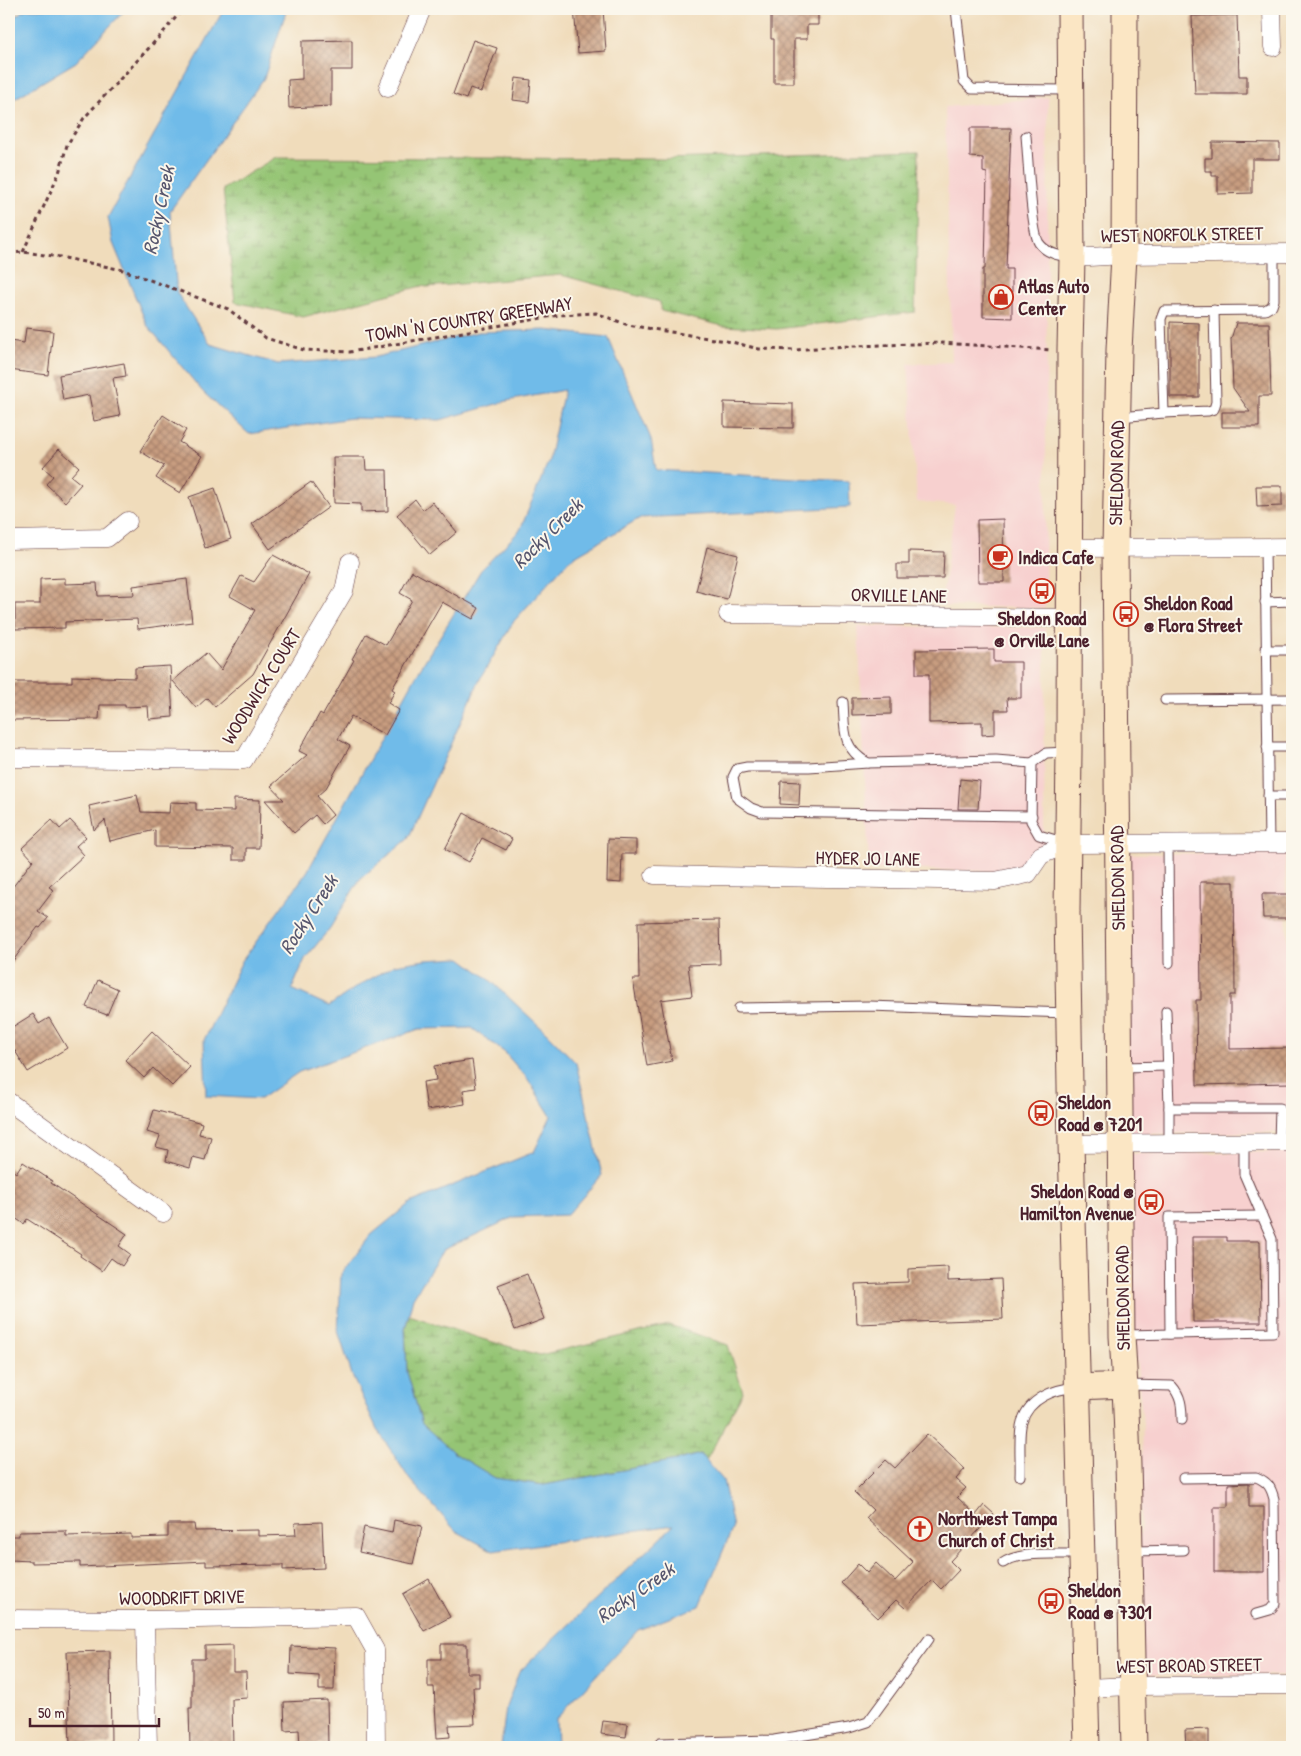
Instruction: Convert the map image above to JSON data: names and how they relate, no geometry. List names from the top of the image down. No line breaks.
{"streets":{"main road":["SHELDON ROAD"],"street":["WEST NORFOLK STREET","ORVILLE LANE","WOODWICK COURT","HYDER JO LANE","WOODDRIFT DRIVE","WEST BROAD STREET"],"path":["TOWN 'N COUNTRY GREENWAY"]},"crossings":[["WEST NORFOLK STREET","SHELDON ROAD"],["SHELDON ROAD","WEST BROAD STREET"]],"water":["Rocky Creek"],"places":{"shop":["Atlas Auto Center"],"cafe":["Indica Cafe"],"bus stop":["Sheldon Road @ Orville Lane","Sheldon Road @ Flora Street","Sheldon Road @ 7201","Sheldon Road @ Hamilton Avenue","Sheldon Road @ 7301"],"church":["Northwest Tampa Church of Christ"]},"scale_bar":"50 m"}
